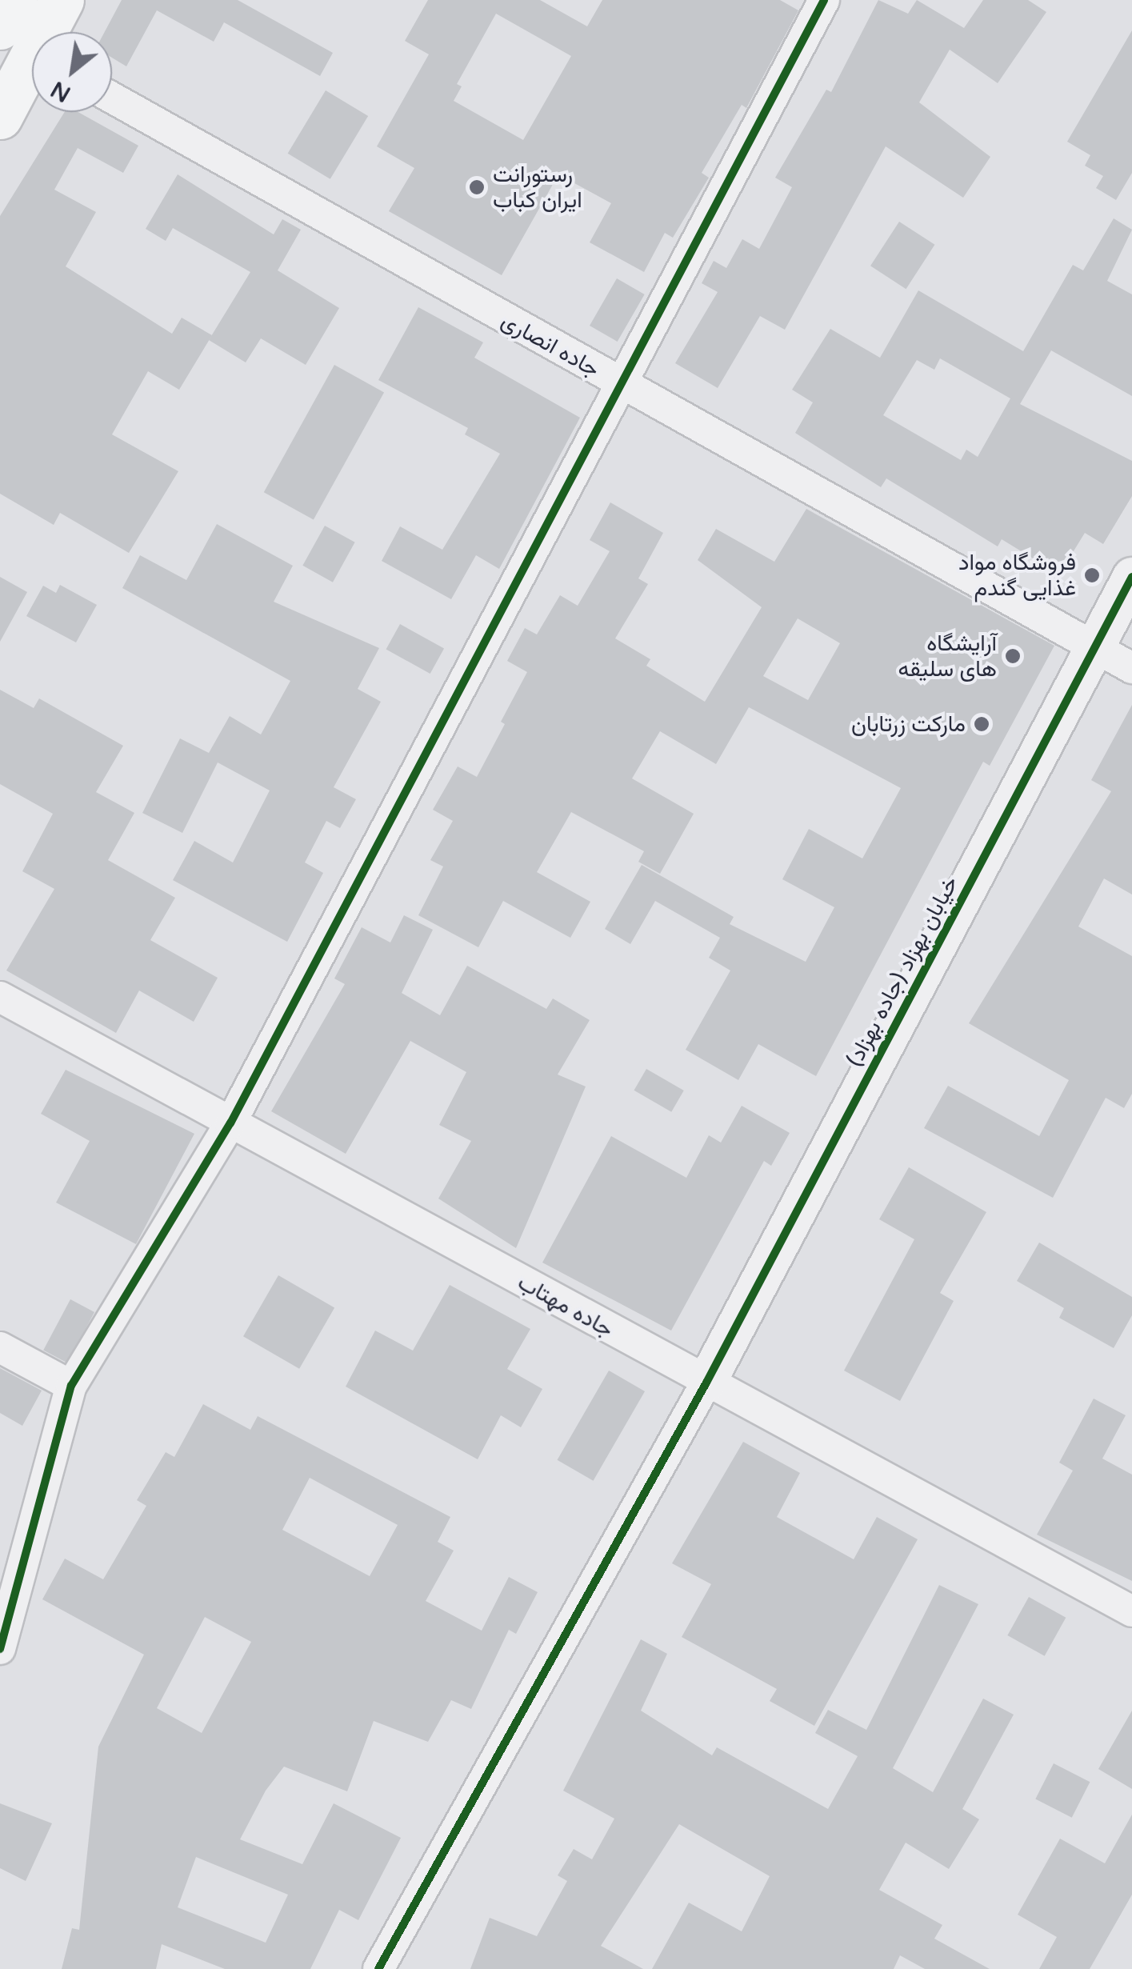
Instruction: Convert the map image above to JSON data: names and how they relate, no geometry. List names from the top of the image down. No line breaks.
{"streets":{"street":["جاده انصاری","خیابان بهزاد (جاده بهزاد)","جاده مهتاب"]},"crossings":[["جاده انصاری","خیابان بهزاد (جاده بهزاد)"],["خیابان بهزاد (جاده بهزاد)","جاده مهتاب"]],"places":["رستورانت ایران کباب","فروشگاه مواد غذایی گندم","آرایشگاه های سلیقه","مارکت زرتابان"],"north":"bottom left"}
